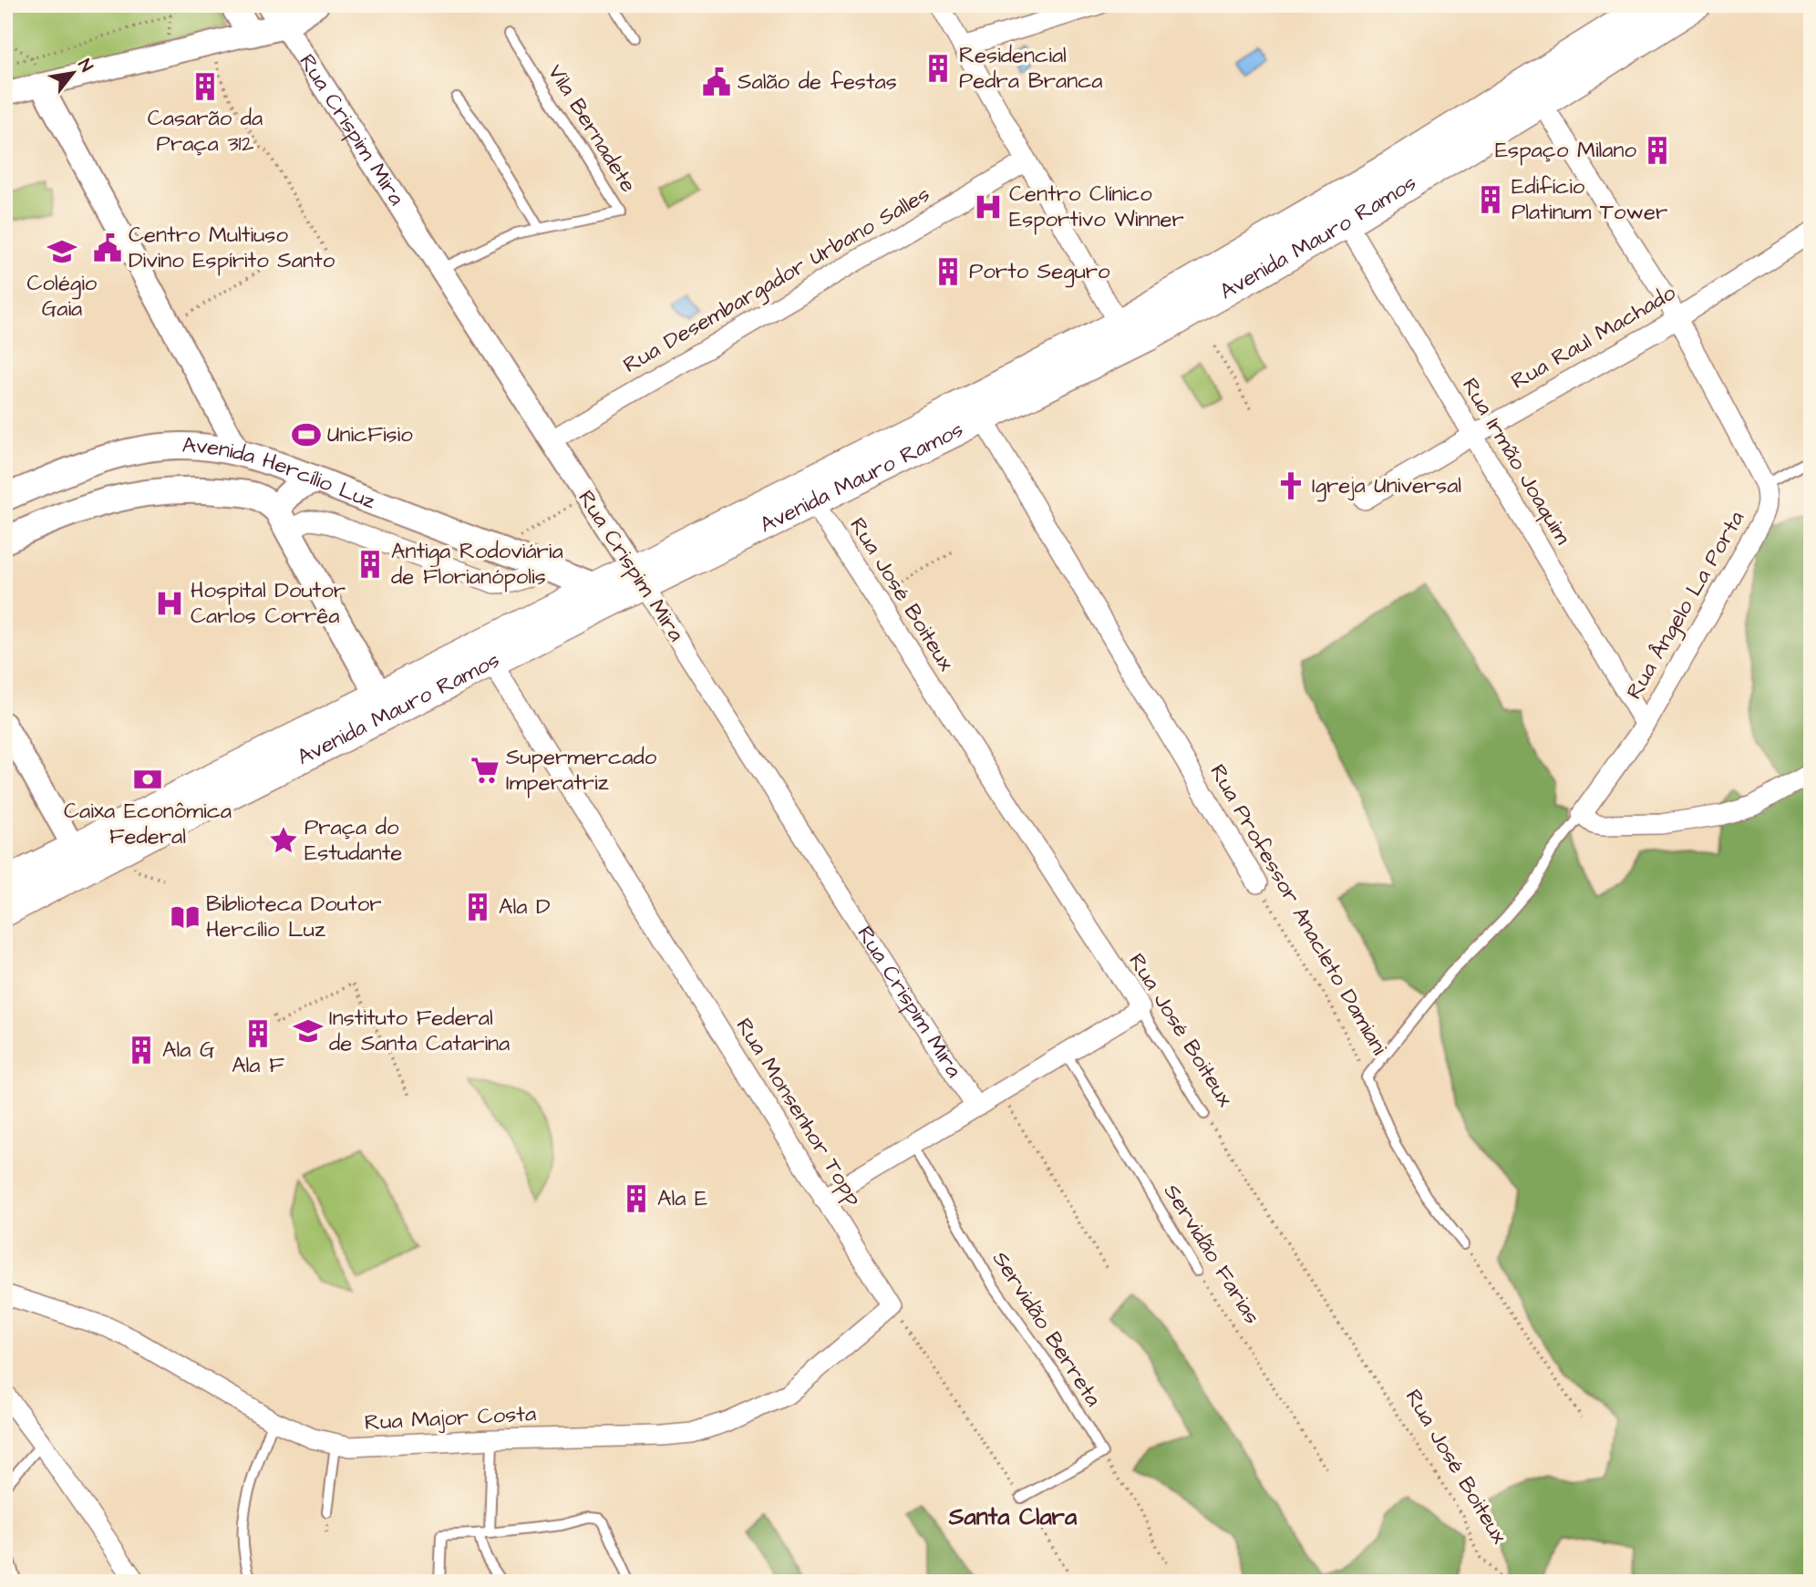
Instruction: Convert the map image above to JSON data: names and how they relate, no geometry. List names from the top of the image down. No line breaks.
{"streets":{"main road":["Avenida Mauro Ramos","Avenida Hercílio Luz"],"street":["Rua Crispim Mira","Rua Desembargador Urbano Salles","Rua Raul Machado","Rua Irmão Joaquim","Rua José Boiteux","Rua Ângelo La Porta","Rua Professor Anacleto Damiani","Rua Monsenhor Topp","Rua Major Costa"],"lane":["Vila Bernadete","Servidão Farias","Servidão Berreta"]},"crossings":[["Vila Bernadete","Rua Crispim Mira"],["Rua Crispim Mira","Avenida Mauro Ramos"],["Rua Crispim Mira","Rua Desembargador Urbano Salles"],["Avenida Mauro Ramos","Rua Irmão Joaquim"],["Avenida Mauro Ramos","Avenida Hercílio Luz"],["Avenida Mauro Ramos","Rua José Boiteux"],["Avenida Mauro Ramos","Rua Ângelo La Porta"],["Avenida Mauro Ramos","Rua Professor Anacleto Damiani"],["Avenida Mauro Ramos","Rua Monsenhor Topp"],["Rua Raul Machado","Rua Irmão Joaquim"],["Rua Raul Machado","Rua Ângelo La Porta"],["Rua Irmão Joaquim","Rua Ângelo La Porta"],["Rua Monsenhor Topp","Rua Major Costa"]],"districts":["Santa Clara"],"places":{"building":["Residencial Pedra Branca","Casarão da Praça 312","Espaço Milano","Edifício Platinum Tower","Porto Seguro","Antiga Rodoviária de Florianópolis","Ala D","Ala F","Ala G","Ala E"],"public building":["Salão de festas","Centro Multiuso Divino Espírito Santo"],"hospital":["Centro Clínico Esportivo Winner","Hospital Doutor Carlos Corrêa"],"school or university":["Colégio Gaia","Instituto Federal de Santa Catarina"],"sports":["UnicFisio"],"church":["Igreja Universal"],"supermarket":["Supermercado Imperatriz"],"bank":["Caixa Econômica Federal"],"place":["Praça do Estudante"],"library":["Biblioteca Doutor Hercílio Luz"]},"north":"top right"}
